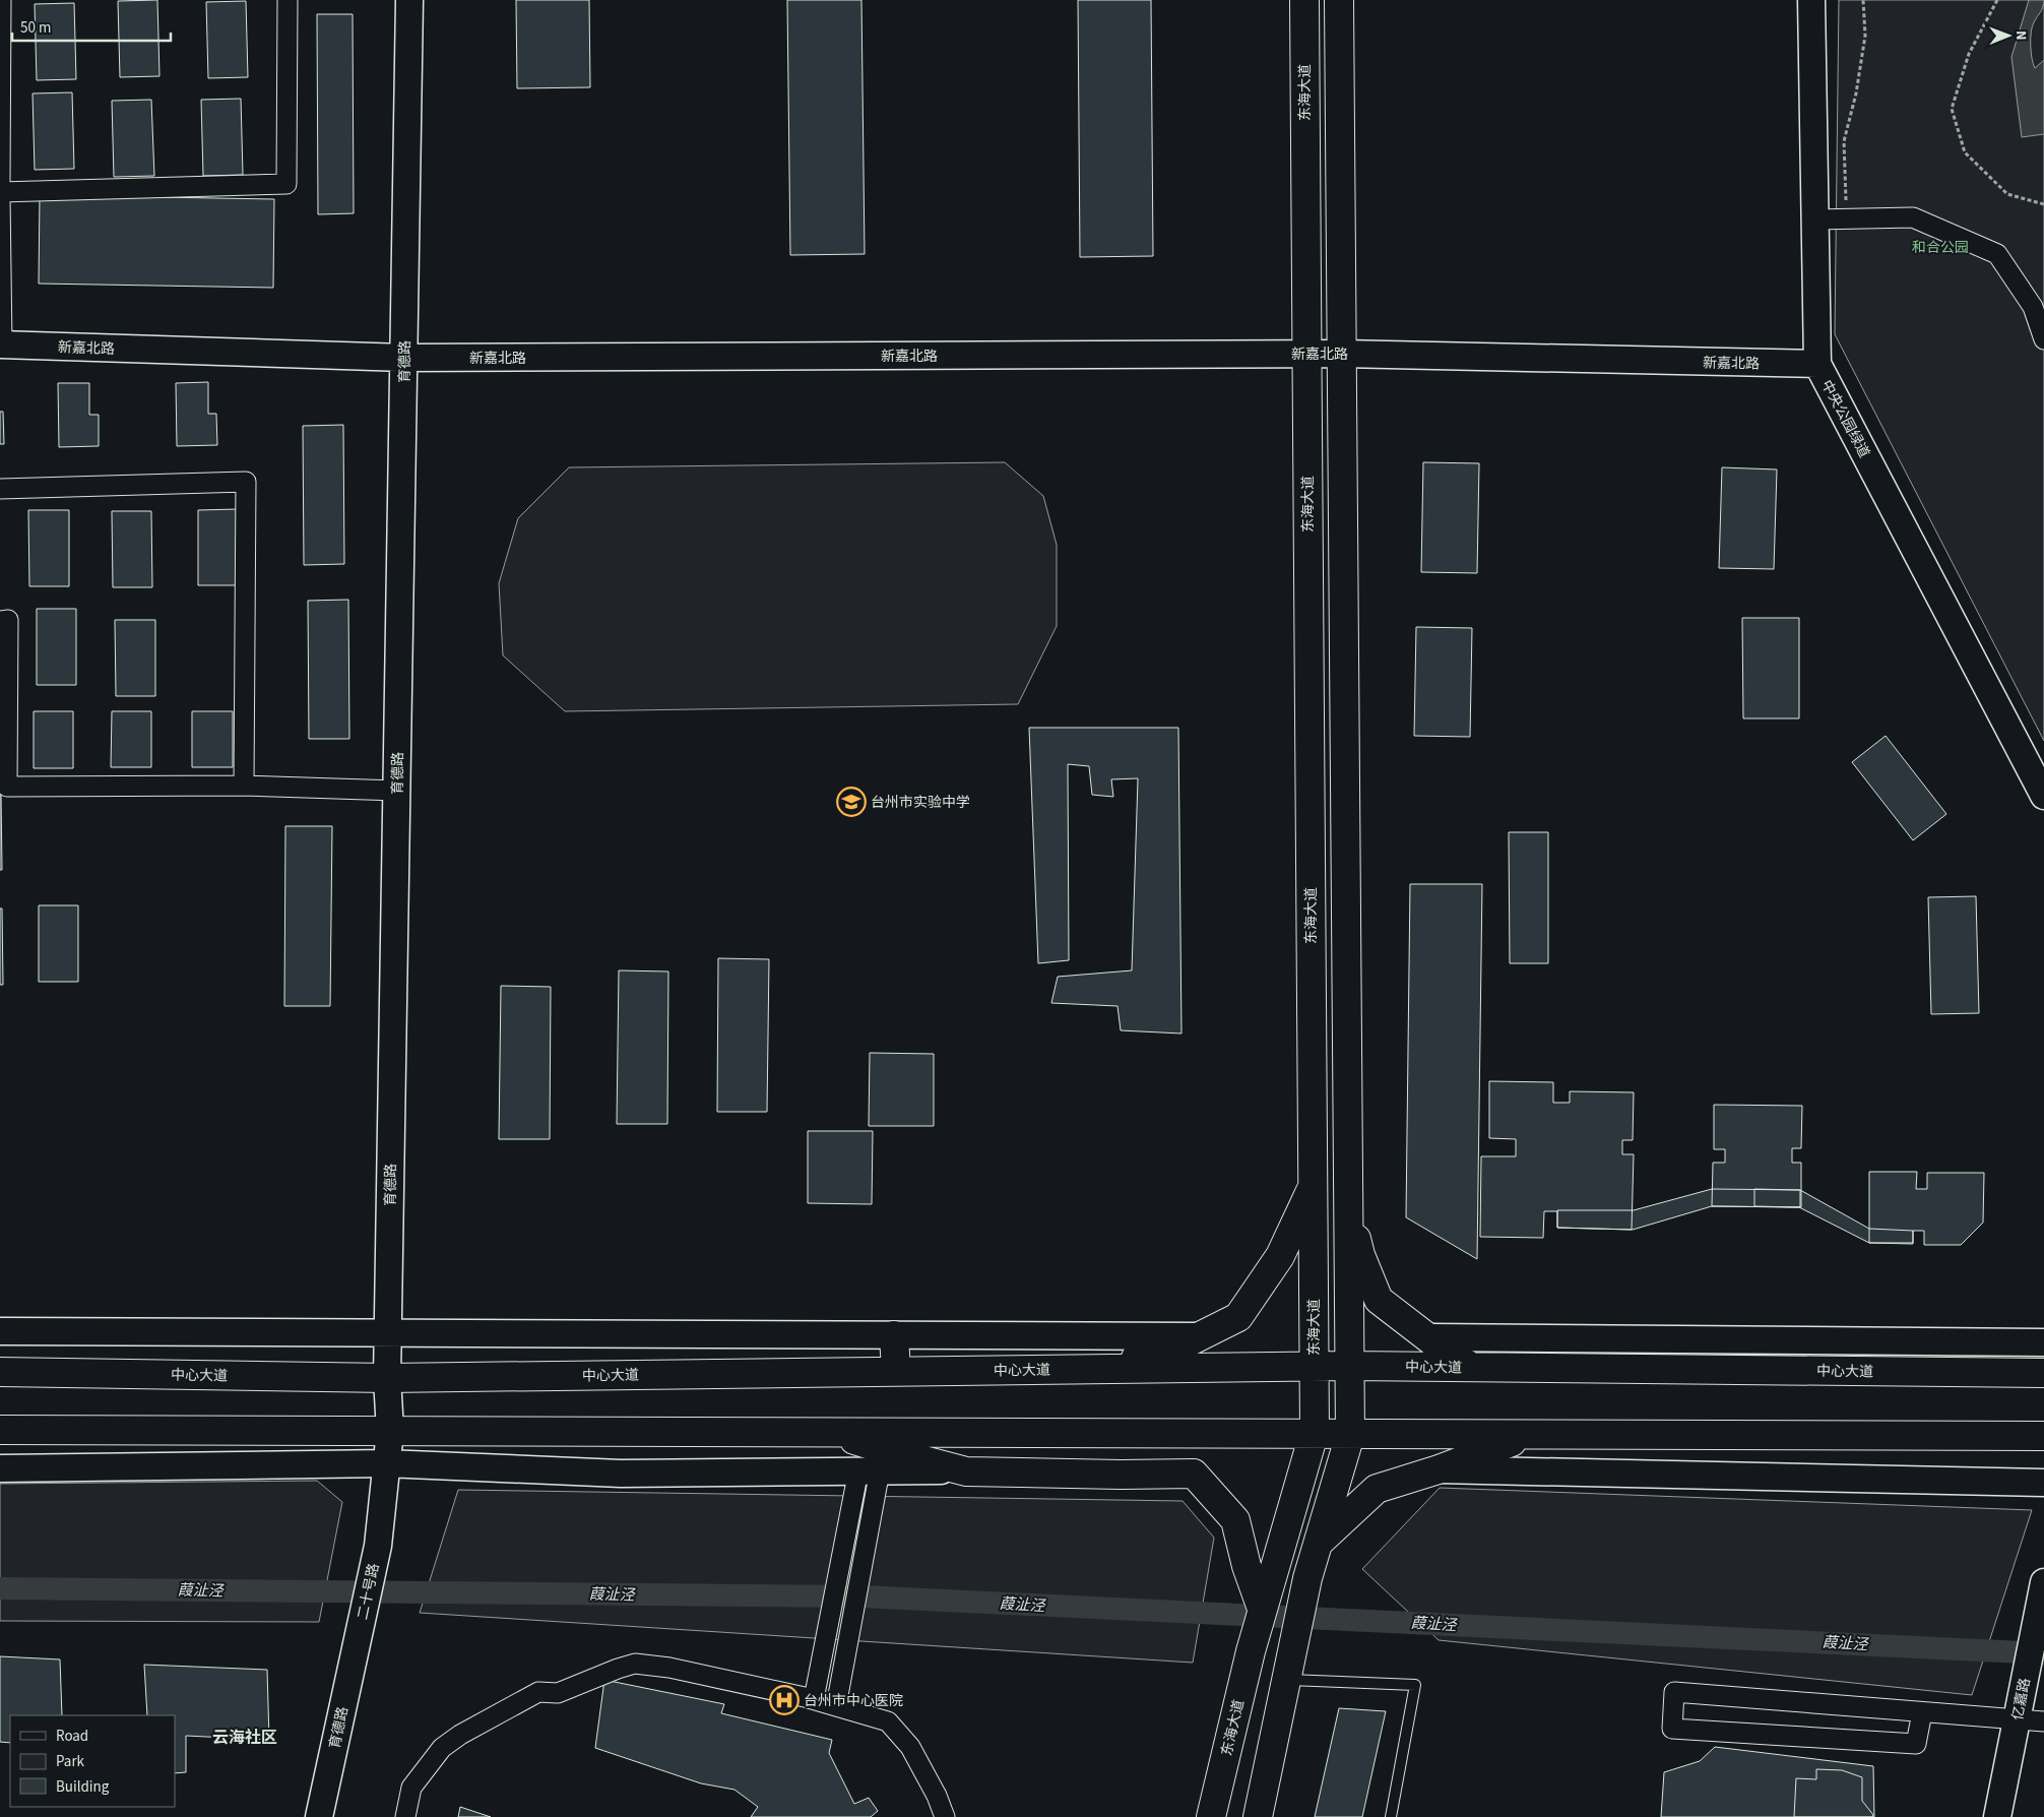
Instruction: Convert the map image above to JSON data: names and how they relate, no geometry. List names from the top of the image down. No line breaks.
{"streets":{"main road":["东海大道","中心大道"],"street":["新嘉北路","育德路","中央公园绿道","二十号路","亿嘉路"]},"crossings":[["东海大道","新嘉北路"],["东海大道","中心大道"],["新嘉北路","育德路"],["新嘉北路","中央公园绿道"],["育德路","中心大道"],["育德路","二十号路"]],"districts":["云海社区"],"water":["葭沚泾"],"parks":["和合公园"],"places":{"school or university":["台州市实验中学"],"hospital":["台州市中心医院"]},"legend":["Road","Park","Building"],"scale_bar":"50 m","north":"right"}
